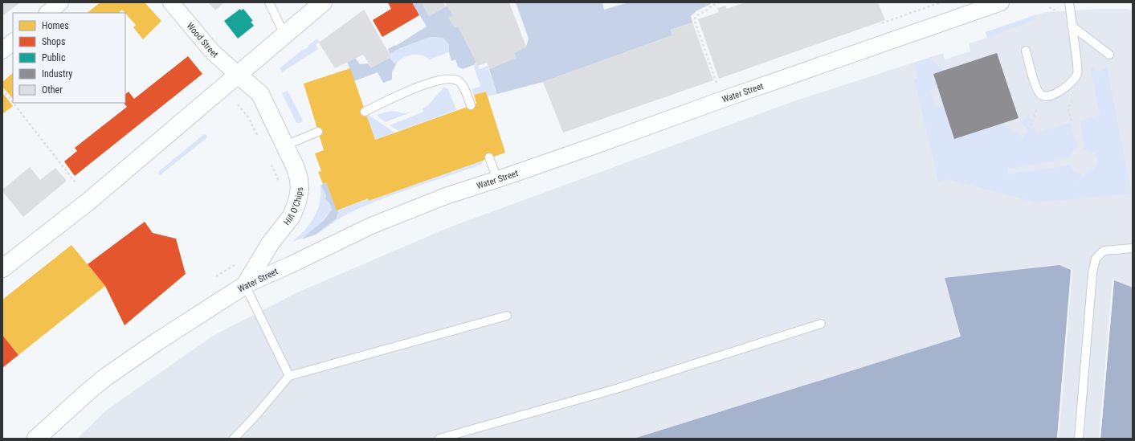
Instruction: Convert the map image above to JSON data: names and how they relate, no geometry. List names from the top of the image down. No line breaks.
{"streets":{"street":["Wood Street","Water Street","Hill O'Chips"]},"crossings":[["Wood Street","Hill O'Chips"],["Water Street","Hill O'Chips"]],"legend":["Homes","Shops","Public","Industry","Other"]}
